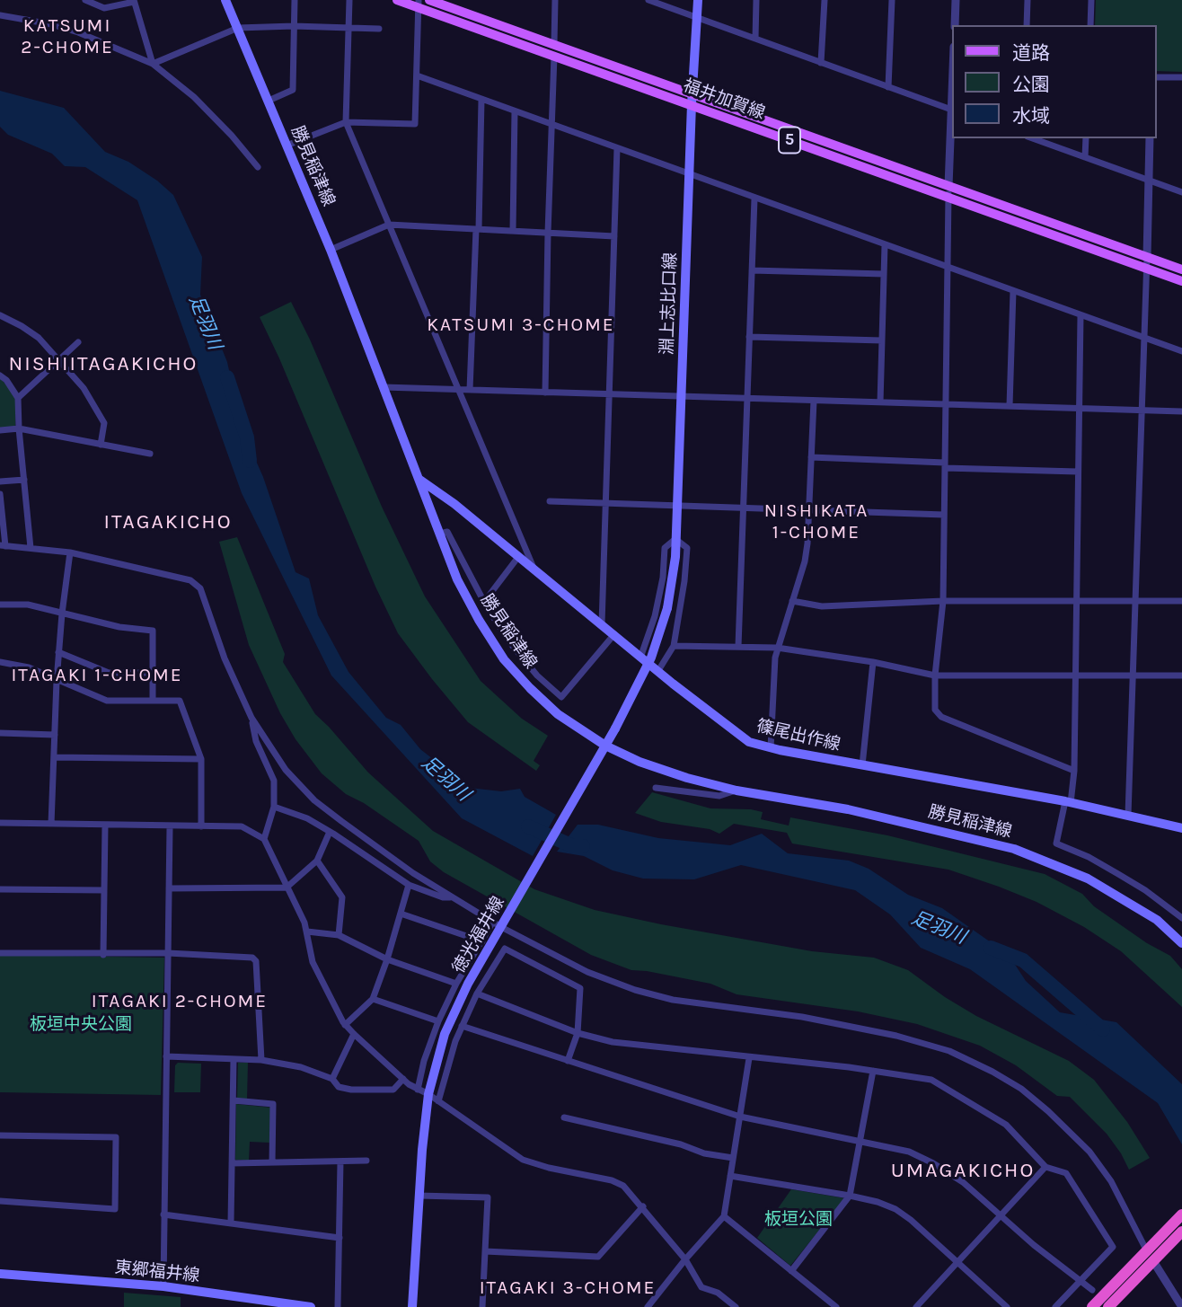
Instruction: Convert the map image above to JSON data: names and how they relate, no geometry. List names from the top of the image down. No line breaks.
{"streets":{"main road":["福井加賀線","5","勝見稲津線","淵上志比口線","篠尾出作線","徳光福井線","東郷福井線"]},"crossings":[["福井加賀線","淵上志比口線"],["勝見稲津線","篠尾出作線"],["勝見稲津線","徳光福井線"],["淵上志比口線","徳光福井線"]],"districts":["KATSUMI 2-CHOME","KATSUMI 3-CHOME","NISHIITAGAKICHO","NISHIKATA 1-CHOME","ITAGAKICHO","ITAGAKI 1-CHOME","ITAGAKI 2-CHOME","UMAGAKICHO","ITAGAKI 3-CHOME"],"water":["足羽川"],"parks":["板垣中央公園","板垣公園"],"legend":["道路","公園","水域"]}
